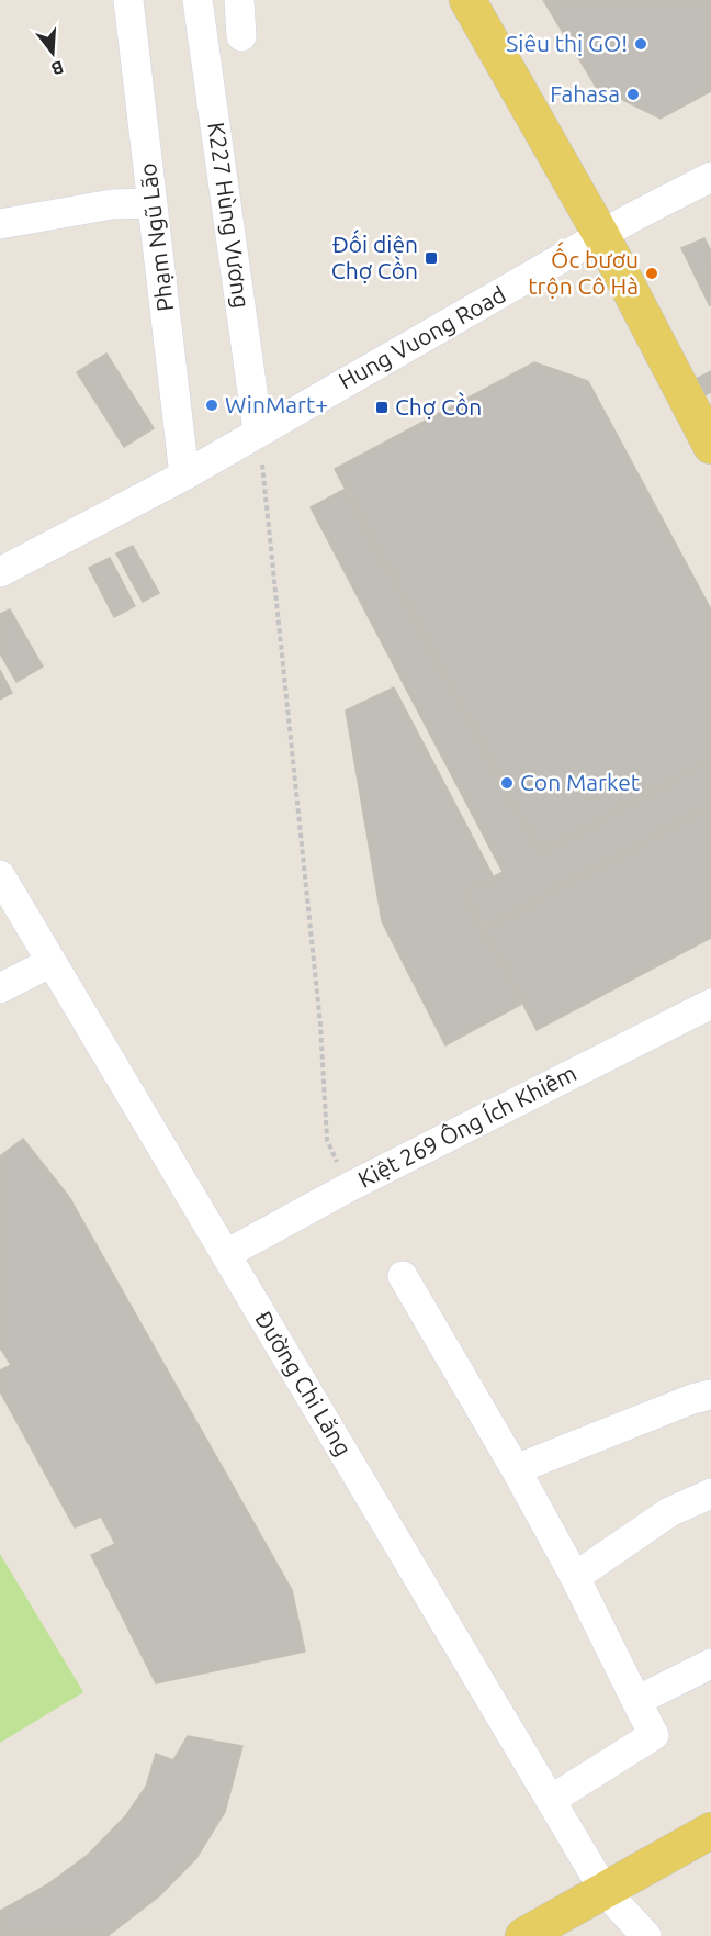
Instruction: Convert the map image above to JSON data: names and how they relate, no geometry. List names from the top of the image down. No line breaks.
{"streets":{"street":["K227 Hùng Vương","Phạm Ngũ Lão","Hung Vuong Road","Kiệt 269 Ông Ích Khiêm","Đường Chi Lăng"]},"crossings":[["K227 Hùng Vương","Hung Vuong Road"],["Phạm Ngũ Lão","Hung Vuong Road"],["Kiệt 269 Ông Ích Khiêm","Đường Chi Lăng"]],"places":{"other":["Siêu thị GO!","Fahasa","Ốc bươu trộn Cô Hà","WinMart+","Con Market"],"transit":["Đối diện Chợ Cồn","Chợ Cồn"]},"north":"bottom"}
